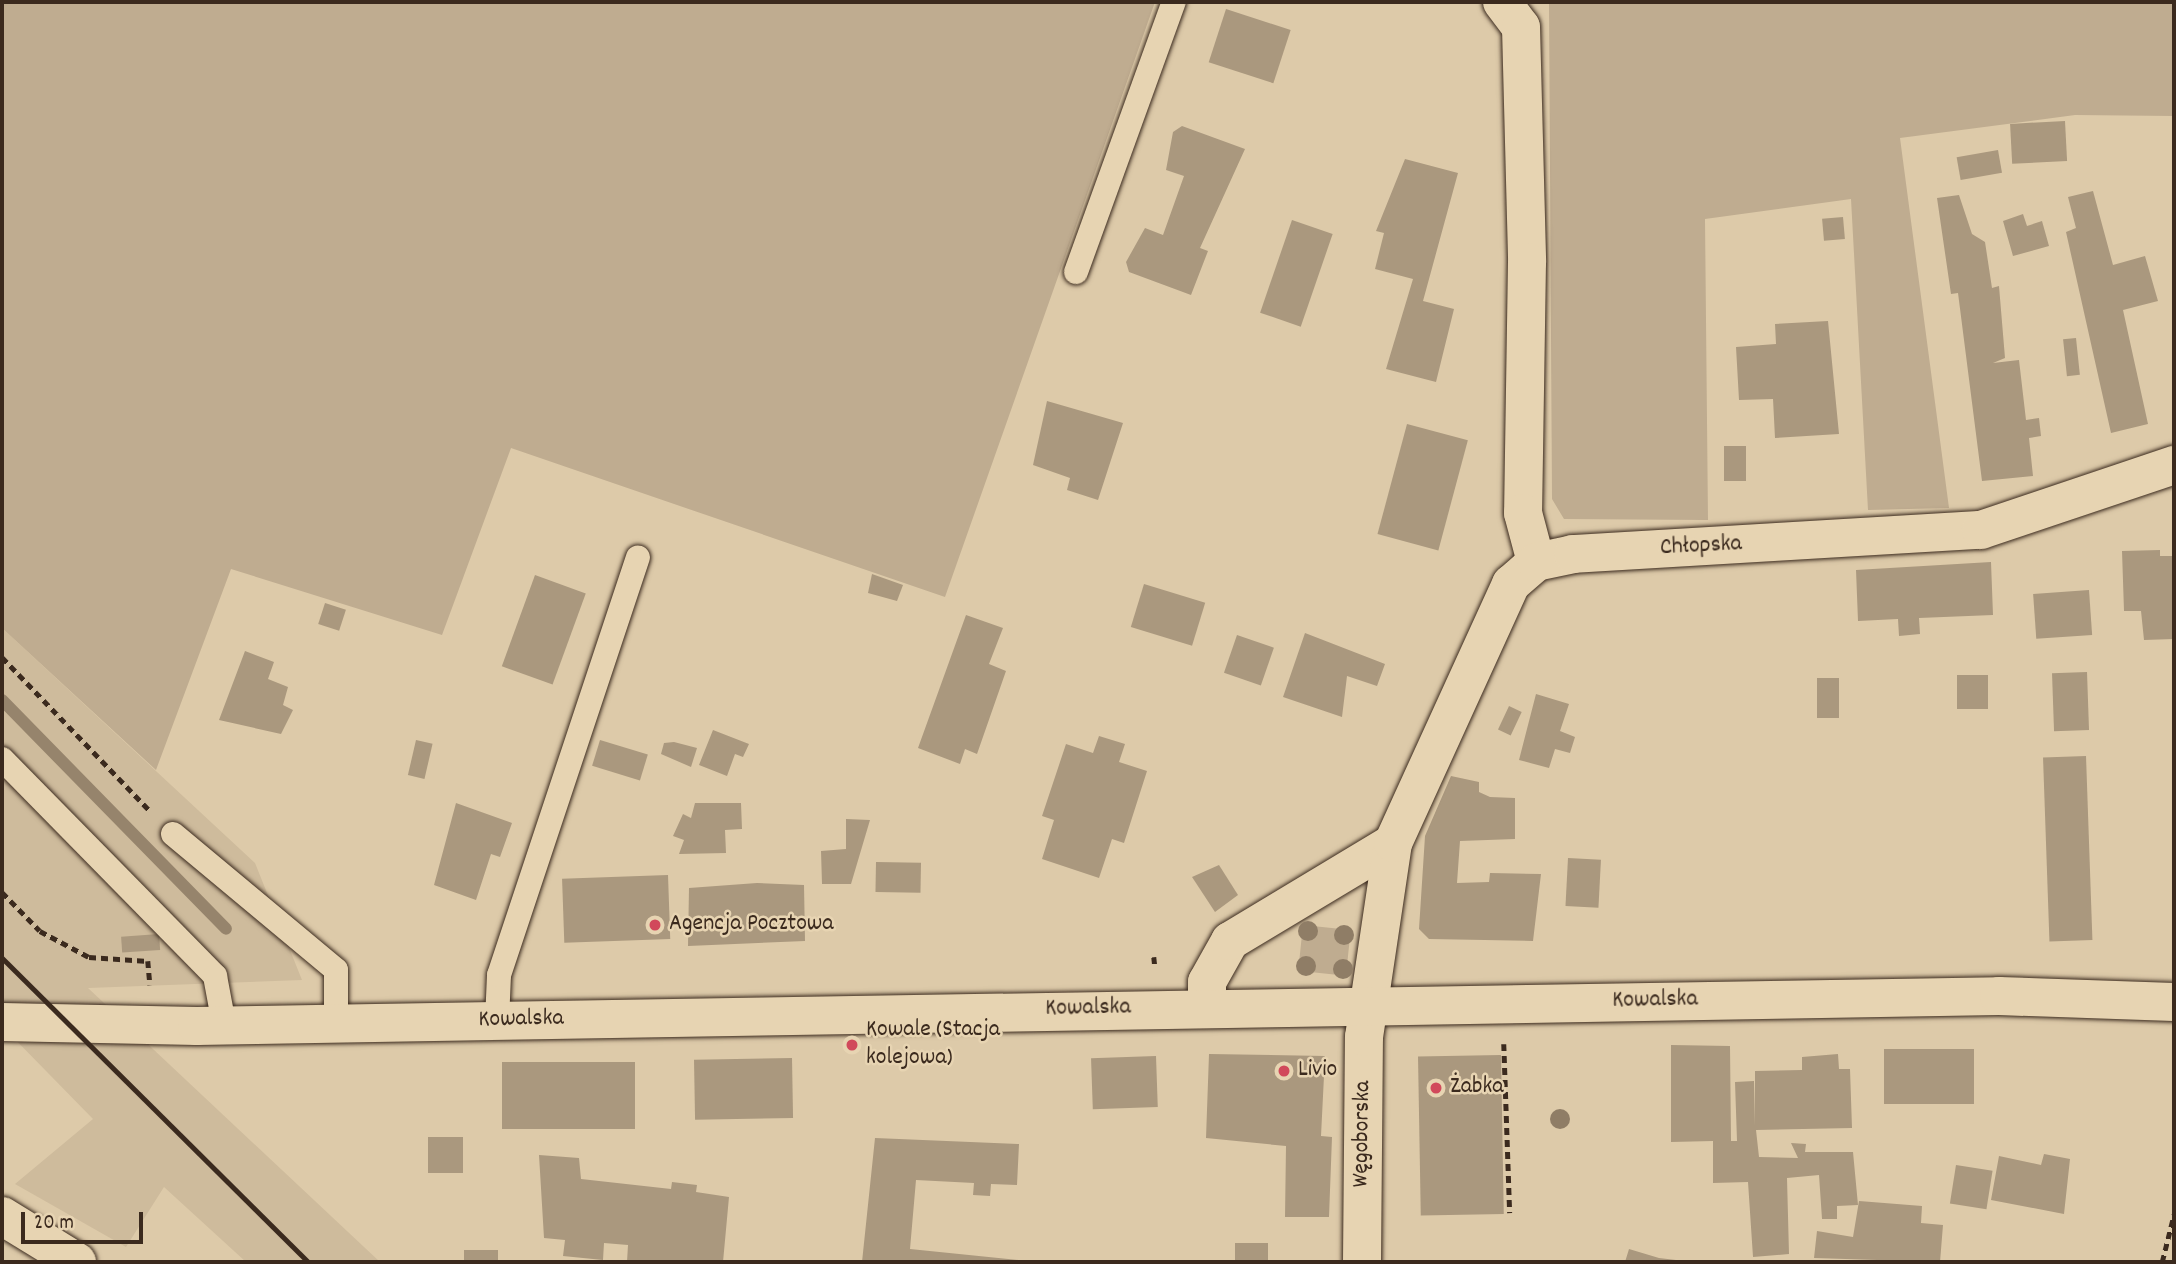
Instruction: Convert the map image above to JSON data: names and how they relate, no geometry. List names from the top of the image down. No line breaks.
{"streets":{"street":["Chłopska","Kowalska","Węgoborska"]},"crossings":[["Chłopska","Kowalska"],["Chłopska","Węgoborska"],["Kowalska","Węgoborska"]],"places":["Agencja Pocztowa","Kowale (Stacja kolejowa)","Livio","Żabka"],"scale_bar":"20 m"}
